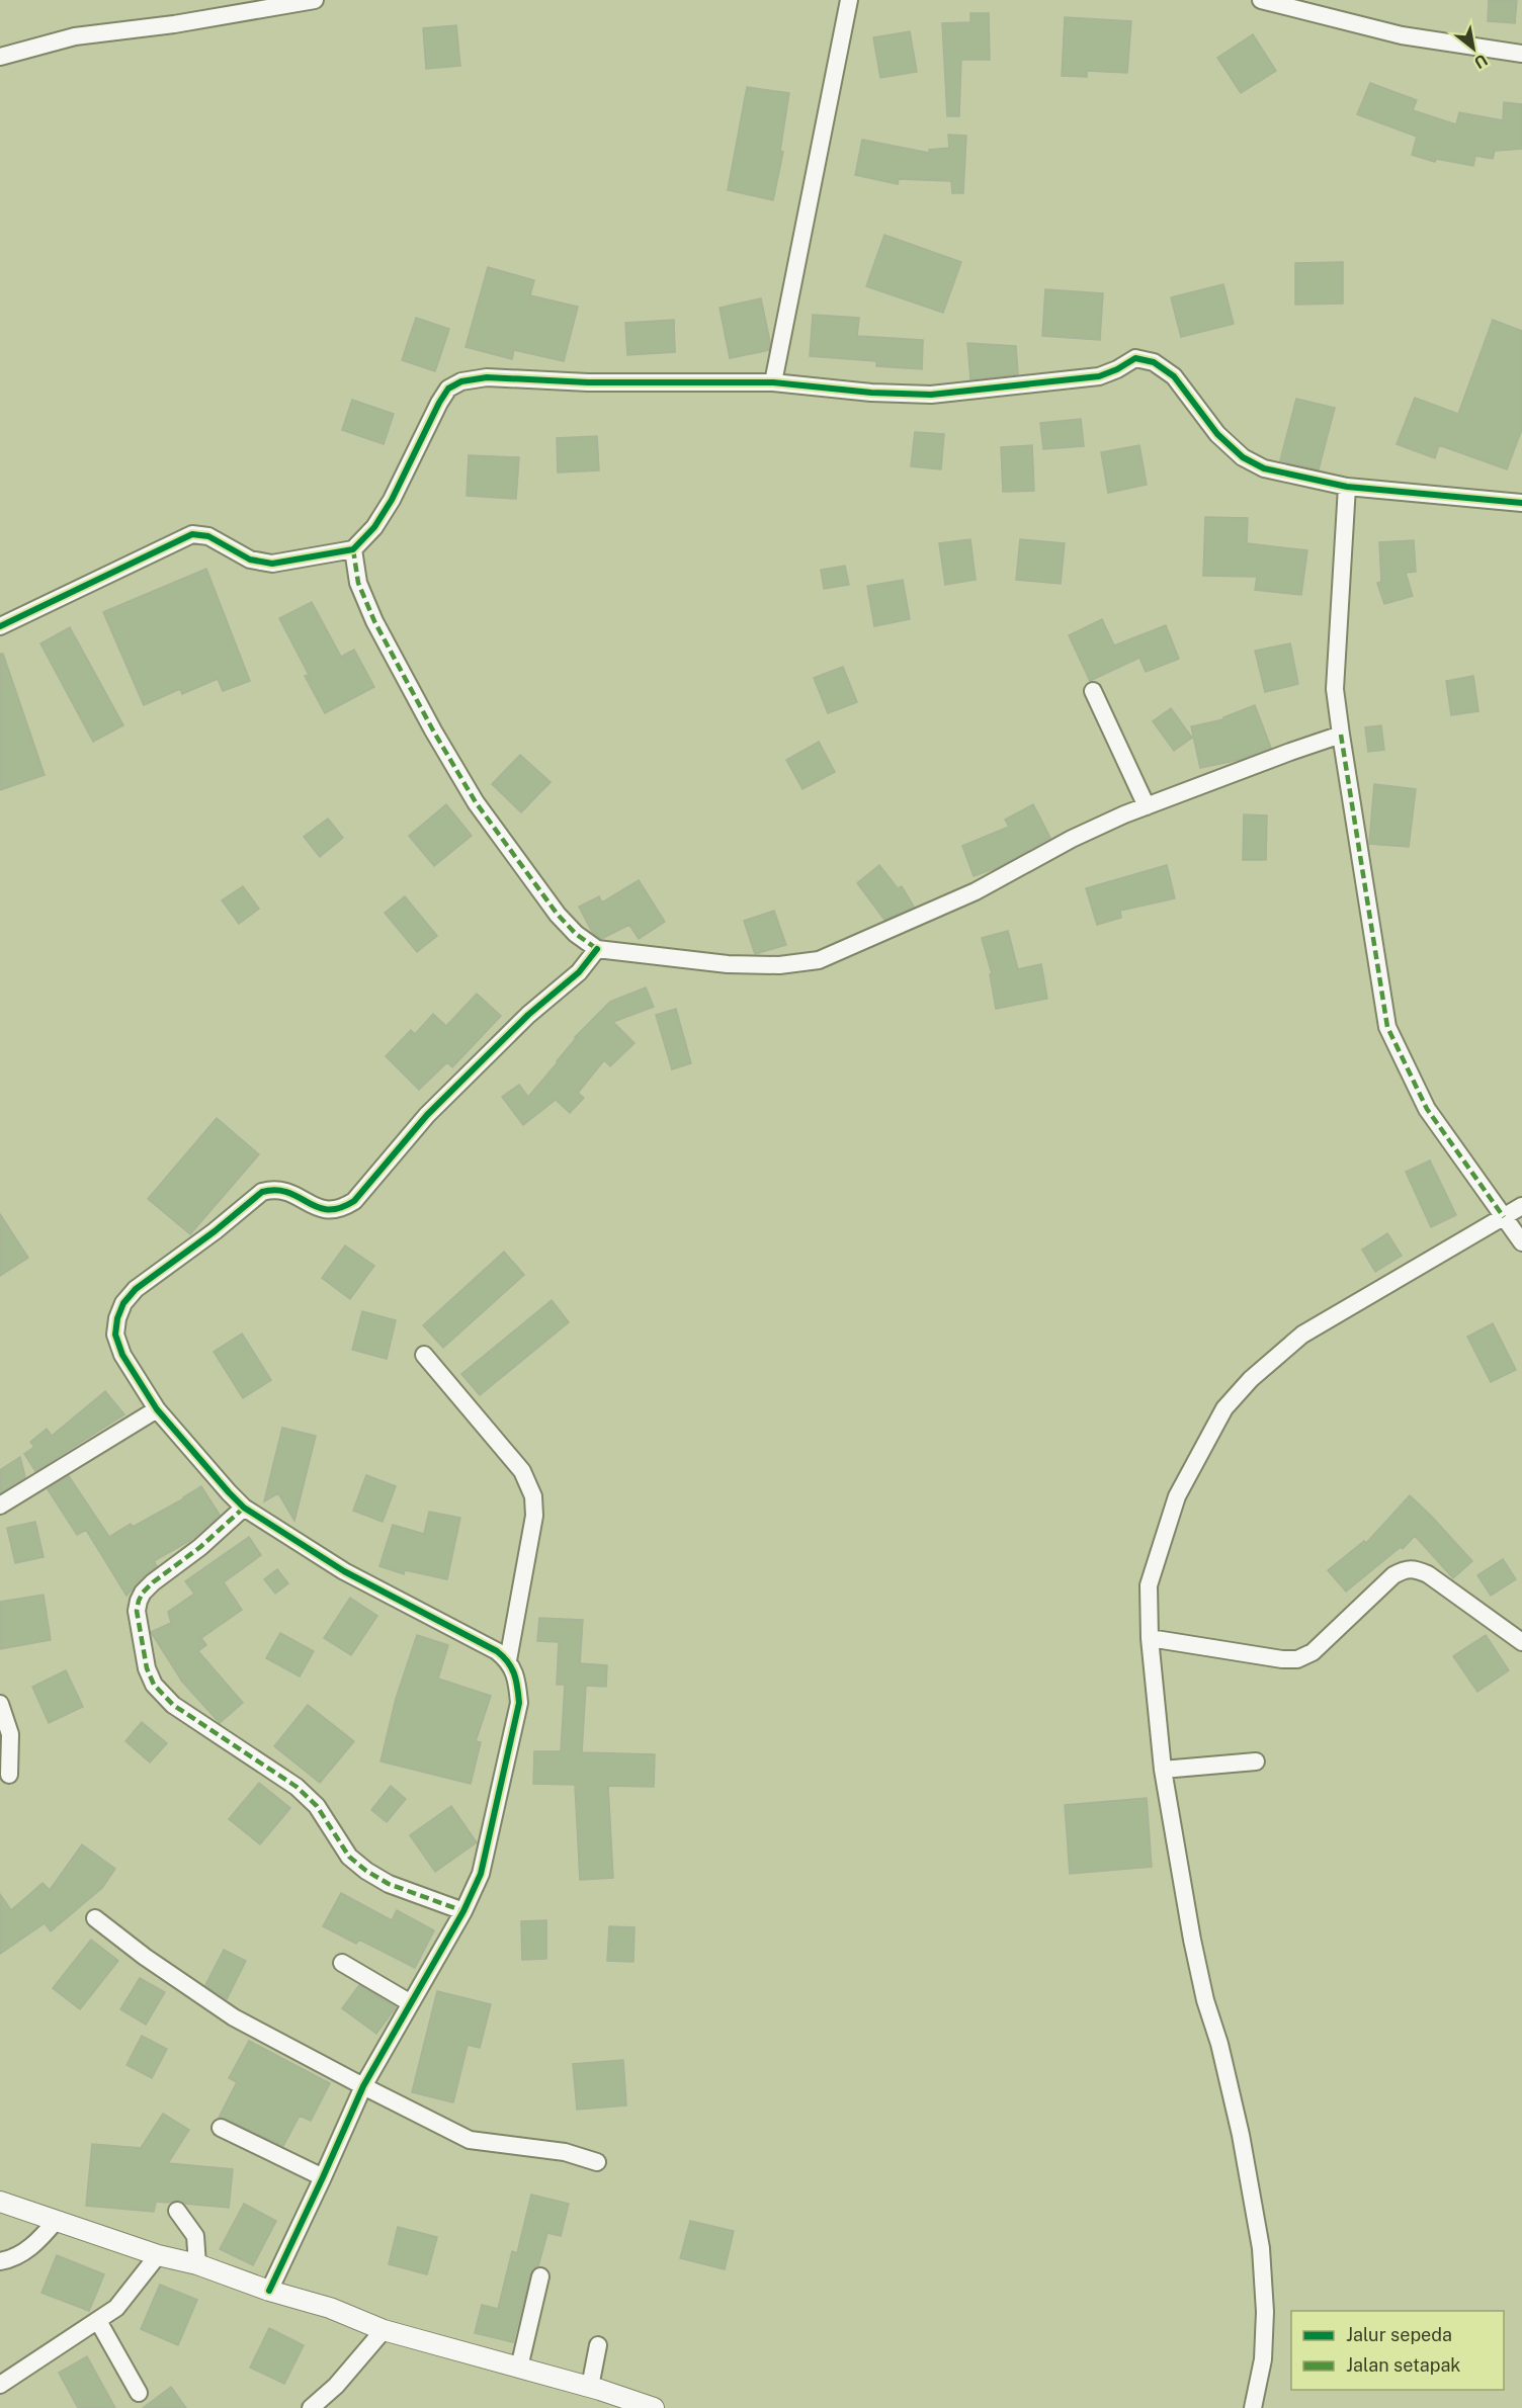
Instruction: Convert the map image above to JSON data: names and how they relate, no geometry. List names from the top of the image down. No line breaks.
{"legend":["Jalur sepeda","Jalan setapak"],"north":"bottom right"}
